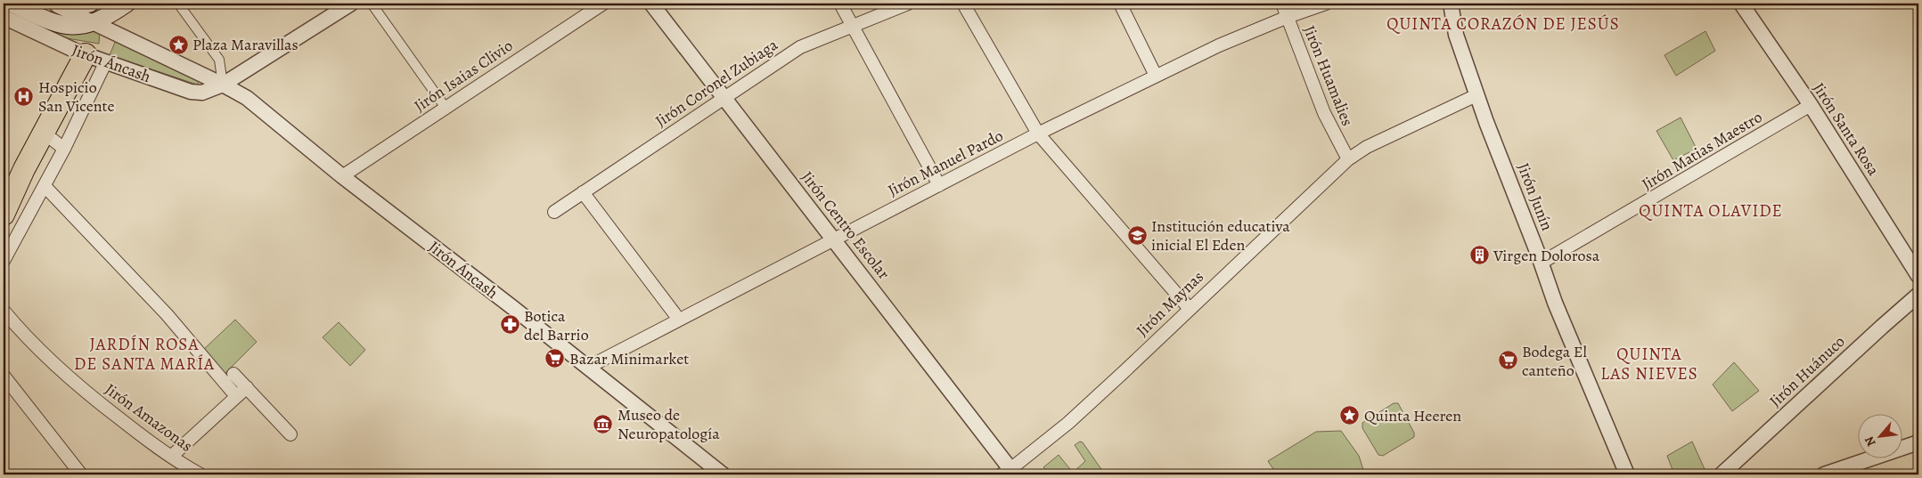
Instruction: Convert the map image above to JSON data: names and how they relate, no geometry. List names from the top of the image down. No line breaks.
{"streets":{"main road":["Jirón Áncash"],"street":["Jirón Isaias Clivio","Jirón Huamalies","Jirón Coronel Zubiaga","Jirón Santa Rosa","Jirón Matias Maestro","Jirón Manuel Pardo","Jirón Junín","Jirón Centro Escolar","Jirón Maynas","Jirón Huánuco","Jirón Amazonas"]},"crossings":[["Jirón Áncash","Jirón Isaias Clivio"],["Jirón Áncash","Jirón Manuel Pardo"],["Jirón Huamalies","Jirón Manuel Pardo"],["Jirón Huamalies","Jirón Maynas"],["Jirón Coronel Zubiaga","Jirón Centro Escolar"],["Jirón Santa Rosa","Jirón Matias Maestro"],["Jirón Matias Maestro","Jirón Junín"],["Jirón Manuel Pardo","Jirón Centro Escolar"],["Jirón Junín","Jirón Maynas"],["Jirón Centro Escolar","Jirón Maynas"]],"districts":["QUINTA CORAZÓN DE JESÚS","QUINTA OLAVIDE","JARDÍN ROSA DE SANTA MARÍA","QUINTA LAS NIEVES"],"places":{"place":["Plaza Maravillas","Quinta Heeren"],"hospital":["Hospicio San Vicente"],"school or university":["Institución educativa inicial El Eden"],"building":["Virgen Dolorosa"],"pharmacy":["Botica del Barrio"],"supermarket":["Bazar Minimarket","Bodega El canteño"],"museum":["Museo de Neuropatología"]},"north":"bottom left"}
